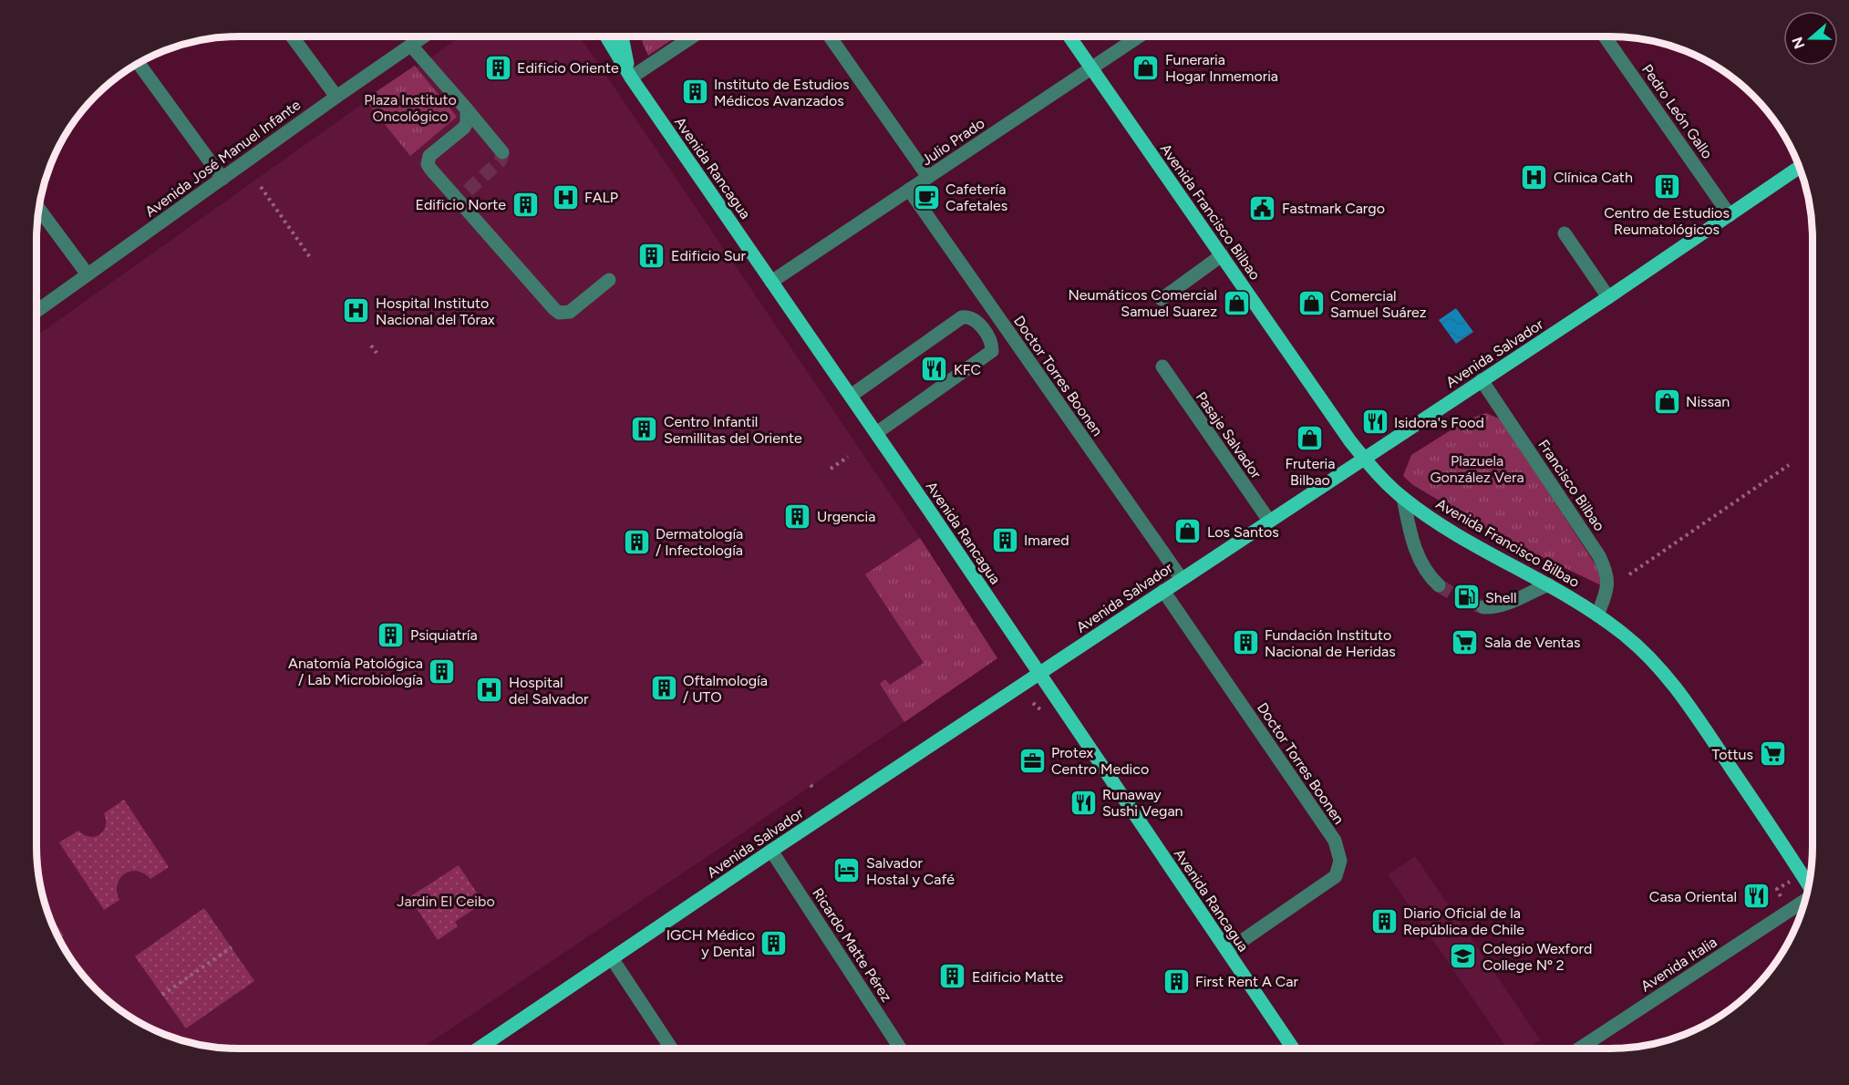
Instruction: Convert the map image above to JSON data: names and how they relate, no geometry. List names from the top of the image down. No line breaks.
{"streets":{"main road":["Avenida Rancagua","Avenida Francisco Bilbao","Avenida Salvador"],"street":["Pedro León Gallo","Julio Prado","Avenida José Manuel Infante","Doctor Torres Boonen","Pasaje Salvador","Francisco Bilbao","Ricardo Matte Pérez","Avenida Italia"]},"crossings":[["Pedro León Gallo","Avenida Salvador"],["Julio Prado","Avenida Rancagua"],["Julio Prado","Avenida Francisco Bilbao"],["Julio Prado","Doctor Torres Boonen"],["Avenida Rancagua","Avenida Salvador"],["Avenida Rancagua","Doctor Torres Boonen"],["Avenida Francisco Bilbao","Avenida Salvador"],["Avenida Francisco Bilbao","Francisco Bilbao"],["Avenida Salvador","Doctor Torres Boonen"],["Avenida Salvador","Pasaje Salvador"],["Avenida Salvador","Francisco Bilbao"],["Avenida Salvador","Ricardo Matte Pérez"]],"parks":["Plaza Instituto Oncológico","Plazuela González Vera","Jardin El Ceibo"],"places":{"building":["Edificio Oriente","Instituto de Estudios Médicos Avanzados","Centro de Estudios Reumatológicos","Edificio Norte","Edificio Sur","Centro Infantil Semillitas del Oriente","Urgencia","Imared","Dermatología / Infectología","Psiquiatría","Fundación Instituto Nacional de Heridas","Anatomía Patológica / Lab Microbiología","Oftalmología / UTO","Diario Oficial de la República de Chile","IGCH Médico y Dental","Edificio Matte","First Rent A Car"],"shop":["Funeraria Hogar Inmemoria","Neumáticos Comercial Samuel Suarez","Comercial Samuel Suárez","Nissan","Fruteria Bilbao","Los Santos"],"hospital":["Clínica Cath","FALP","Hospital Instituto Nacional del Tórax","Hospital del Salvador"],"cafe":["Cafetería Cafetales"],"public building":["Fastmark Cargo"],"restaurant":["KFC","Isidora's Food","Runaway Sushi Vegan","Casa Oriental"],"fuel station":["Shell"],"supermarket":["Sala de Ventas","Tottus"],"office":["Protex Centro Medico"],"hotel":["Salvador Hostal y Café"],"school or university":["Colegio Wexford College Nº 2"]},"north":"left"}
